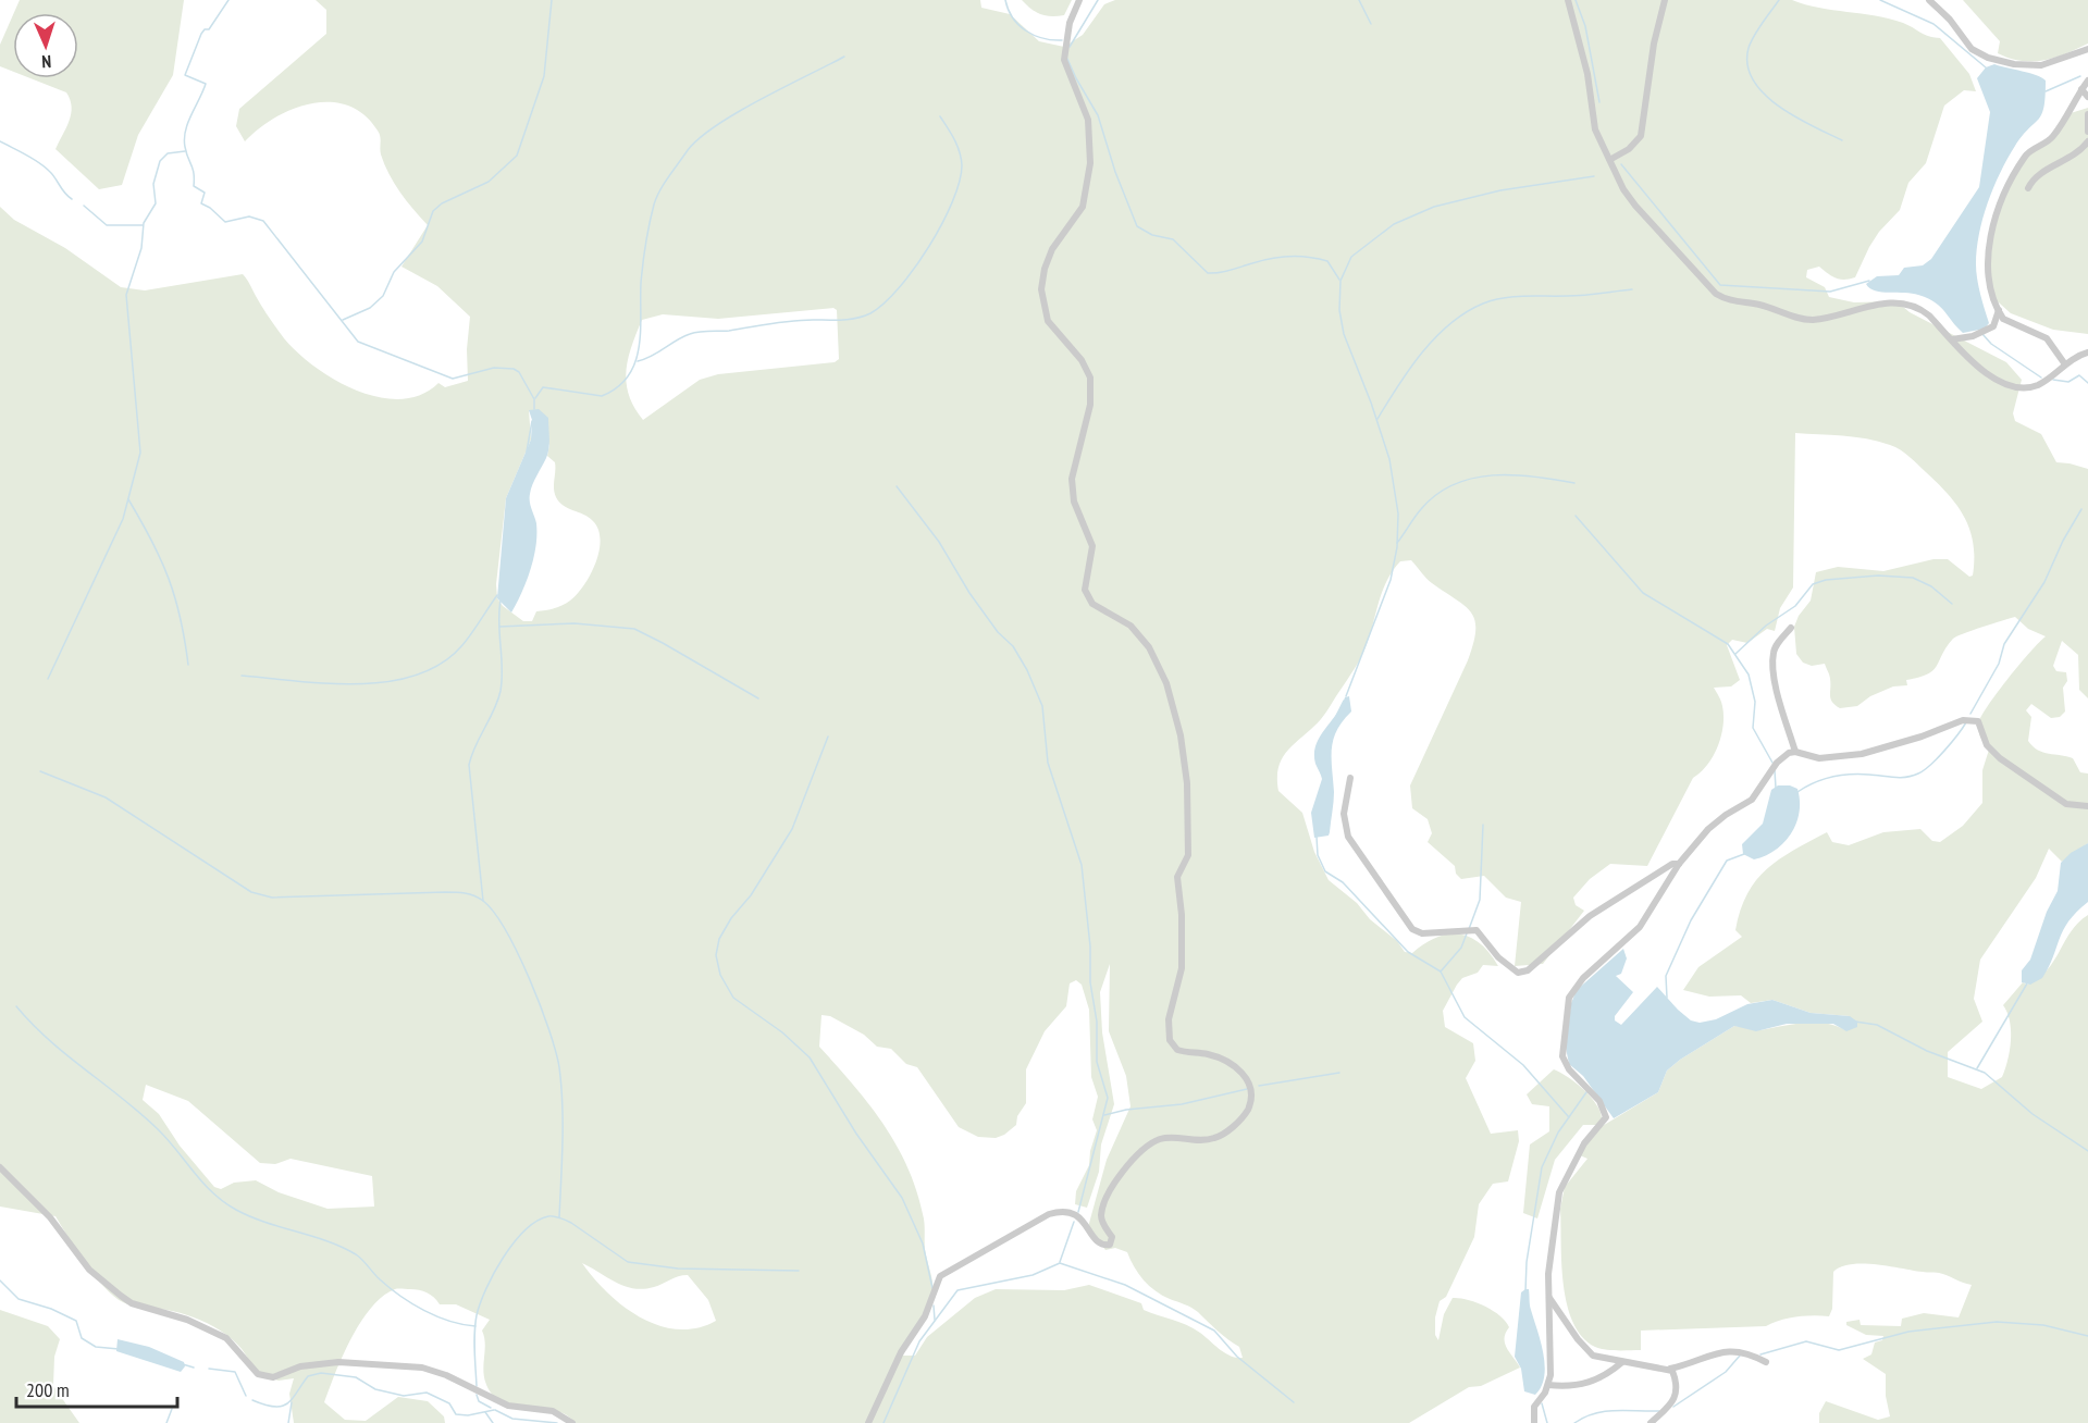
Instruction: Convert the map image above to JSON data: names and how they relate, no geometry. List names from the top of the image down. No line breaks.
{"scale_bar":"200 m","north":"bottom"}
